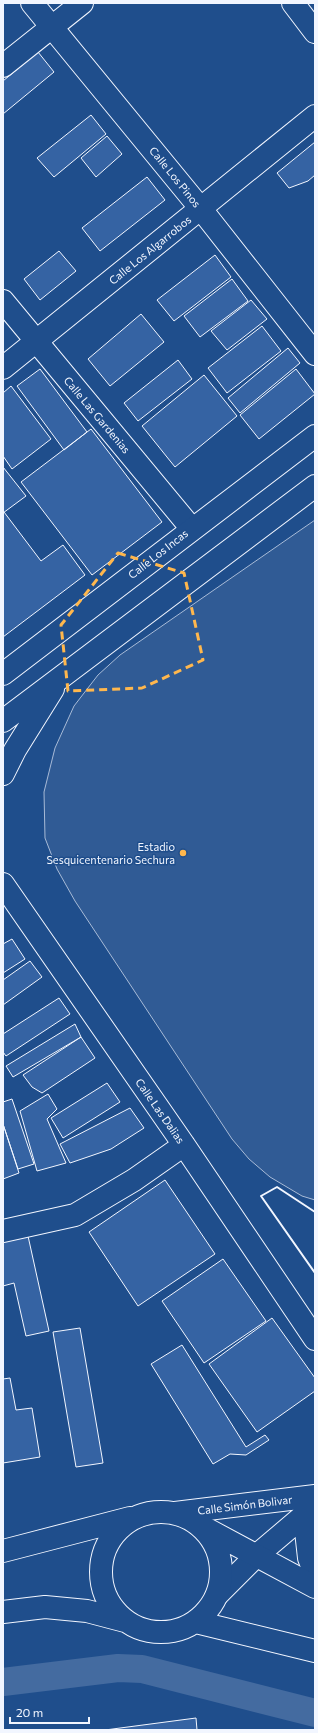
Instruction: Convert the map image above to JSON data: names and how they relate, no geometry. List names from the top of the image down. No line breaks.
{"streets":{"street":["Calle Los Pinos","Calle Los Algarrobos","Calle Las Gardenias","Calle Los Incas","Calle Las Dalias","Calle Simón Bolivar"]},"crossings":[["Calle Los Pinos","Calle Los Algarrobos"],["Calle Los Algarrobos","Calle Las Gardenias"],["Calle Las Gardenias","Calle Los Incas"]],"places":["Estadio Sesquicentenario Sechura"],"scale_bar":"20 m"}
